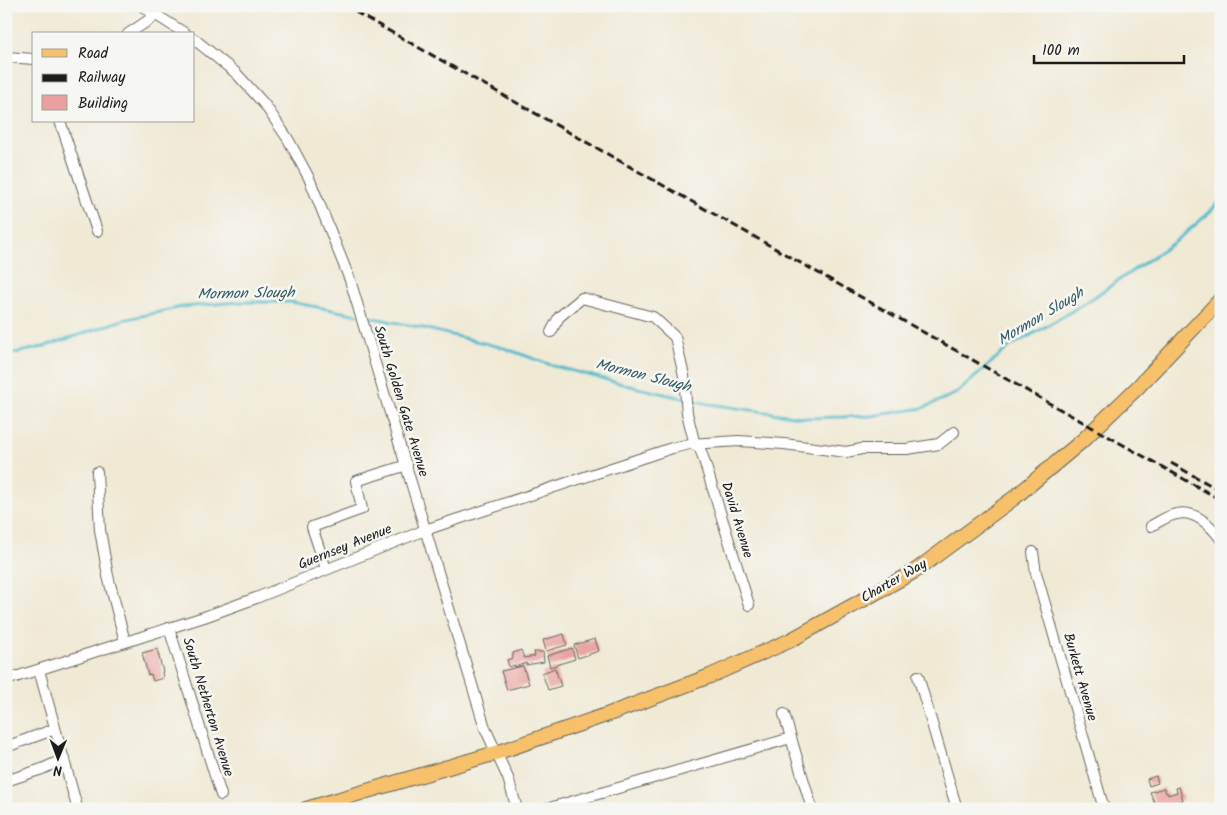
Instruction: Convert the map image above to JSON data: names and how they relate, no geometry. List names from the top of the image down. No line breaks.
{"streets":{"main road":["Charter Way"],"street":["South Golden Gate Avenue","David Avenue","Guernsey Avenue","Burkett Avenue","South Netherton Avenue"]},"crossings":[["South Golden Gate Avenue","Guernsey Avenue"],["South Golden Gate Avenue","Charter Way"],["David Avenue","Guernsey Avenue"],["Guernsey Avenue","South Netherton Avenue"]],"water":["Mormon Slough"],"legend":["Road","Railway","Building"],"scale_bar":"100 m","north":"bottom"}
